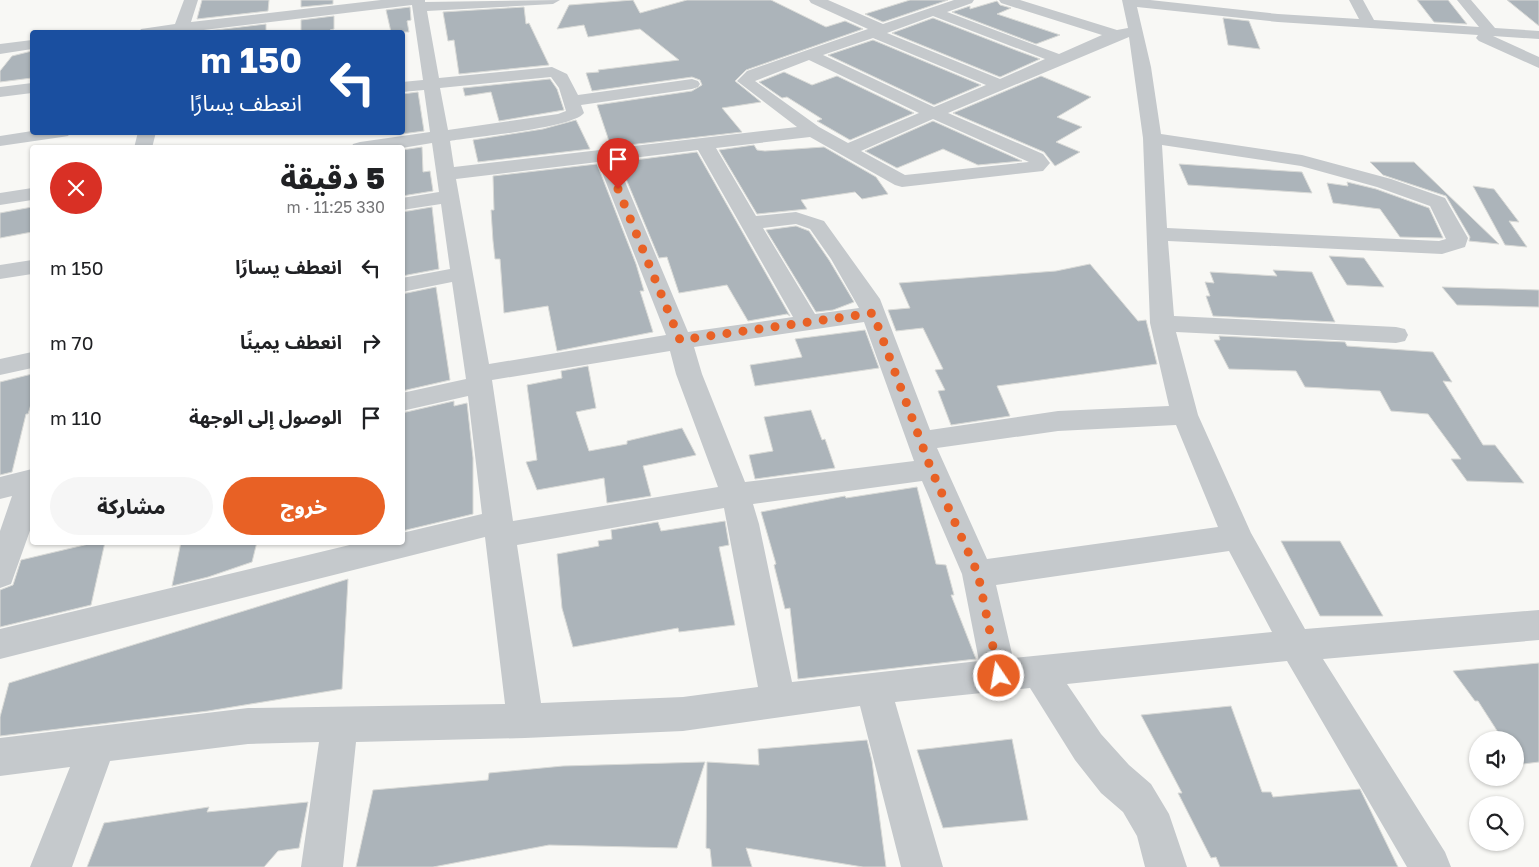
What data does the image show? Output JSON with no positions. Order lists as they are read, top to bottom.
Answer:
{
  "page": {
    "turn": ["150 m", "انعطف يسارًا"],
    "heading": ["5 دقيقة", "330 m · 11:25"],
    "list": [
      {
        "name": "انعطف يسارًا",
        "value": "150 m"
      },
      {
        "name": "انعطف يمينًا",
        "value": "70 m"
      },
      {
        "name": "الوصول إلى الوجهة",
        "value": "110 m"
      }
    ],
    "buttons": ["خروج", "مشاركة"]
  }
}
